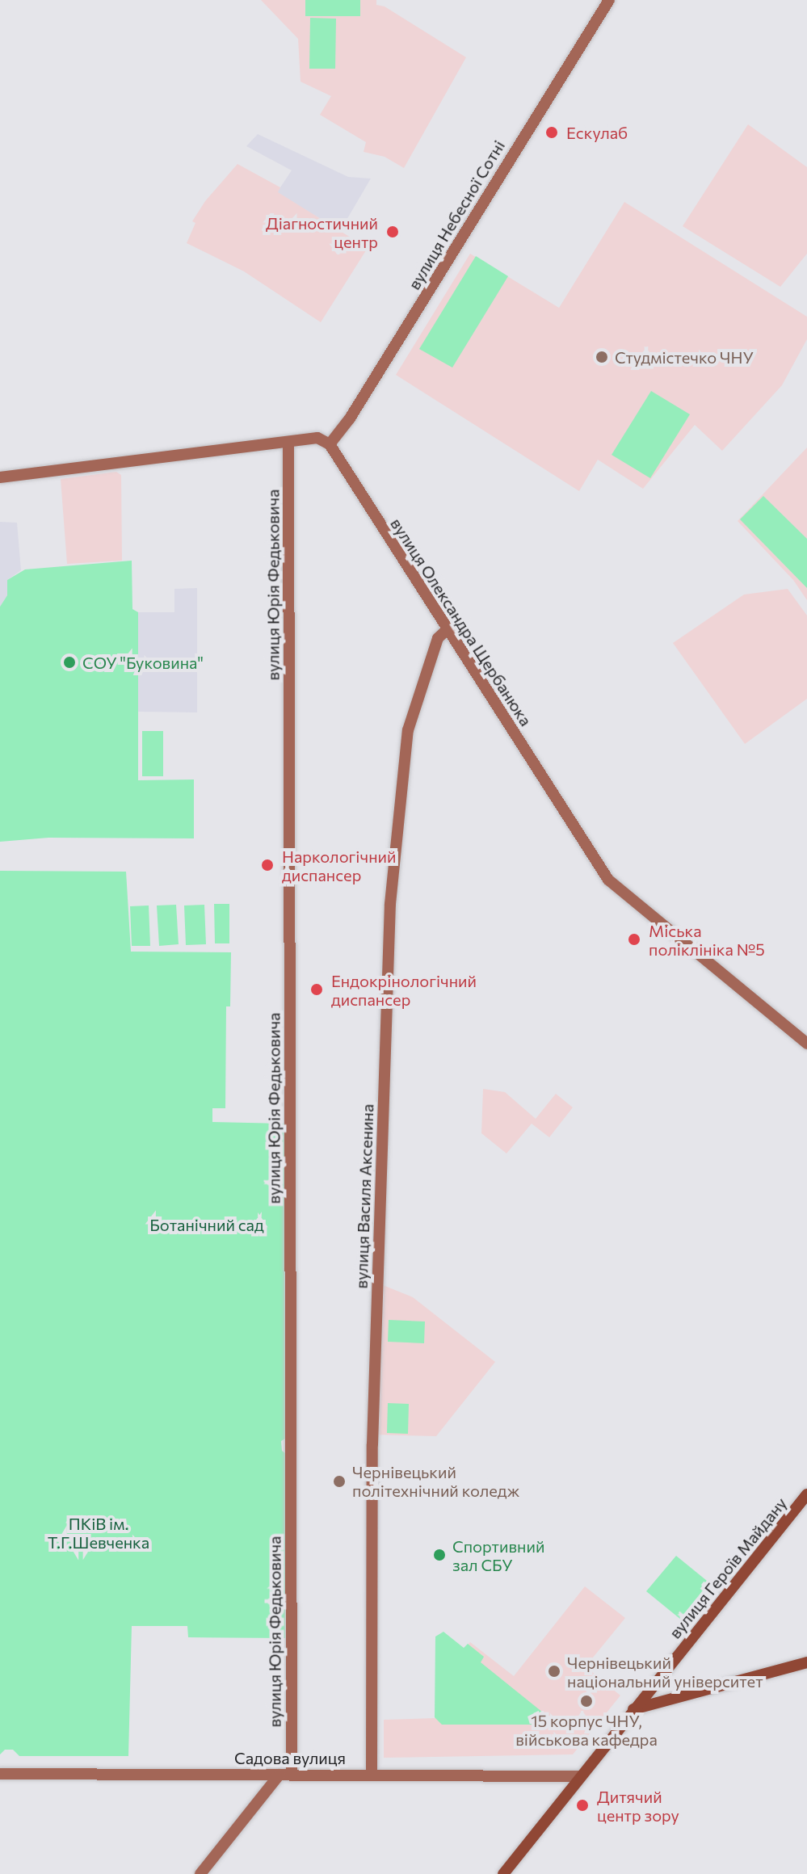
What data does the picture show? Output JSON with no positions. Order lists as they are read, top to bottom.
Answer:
{
  "streets": {
    "main road": ["вулиця Героїв Майдану"],
    "street": [
      "вулиця Небесної Сотні",
      "вулиця Юрія Федьковича",
      "вулиця Олександра Щербанюка",
      "вулиця Василя Аксенина",
      "Садова вулиця"
    ]
  },
  "crossings": [
    ["вулиця Небесної Сотні", "вулиця Олександра Щербанюка"],
    ["вулиця Юрія Федьковича", "Садова вулиця"],
    ["вулиця Олександра Щербанюка", "вулиця Василя Аксенина"],
    ["вулиця Василя Аксенина", "Садова вулиця"],
    ["вулиця Героїв Майдану", "Садова вулиця"]
  ],
  "parks": ["Ботанічний сад", "ПКіВ ім. Т.Г.Шевченка"],
  "places": [
    "Ескулаб",
    "Діагностичний центр",
    "Студмістечко ЧНУ",
    "СОУ \"Буковина\"",
    "Наркологічний диспансер",
    "Міська поліклініка №5",
    "Ендокрінологічний диспансер",
    "Чернівецький політехнічний коледж",
    "Спортивний зал СБУ",
    "Чернівецький національний університет",
    "15 корпус ЧНУ, військова кафедра",
    "Дитячий центр зору"
  ]
}
